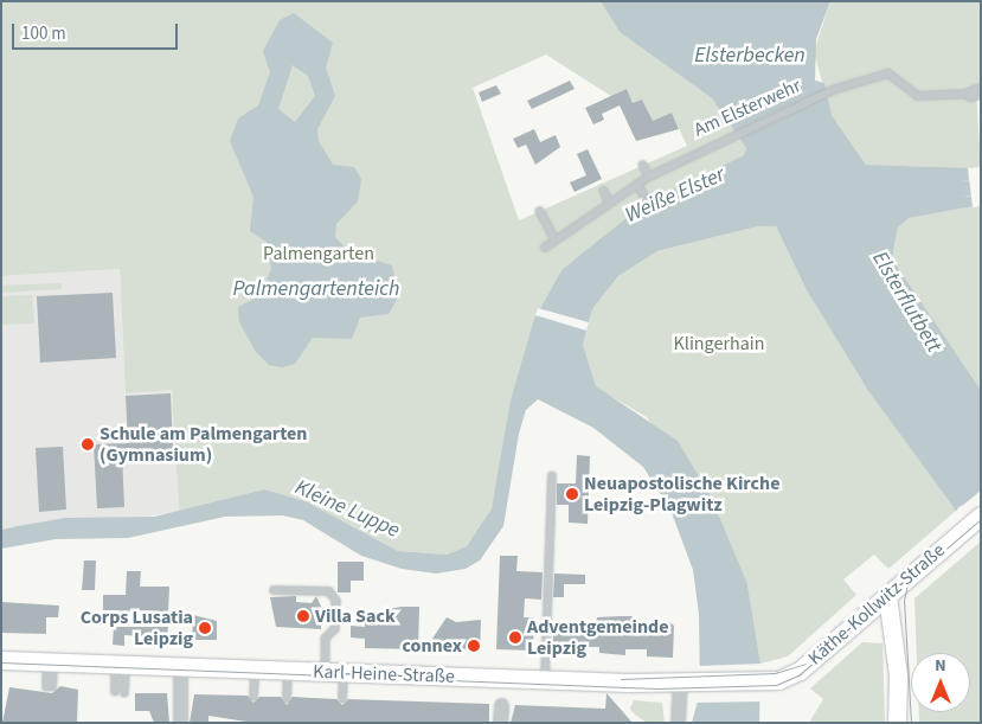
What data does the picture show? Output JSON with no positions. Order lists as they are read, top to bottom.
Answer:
{
  "streets": {
    "main road": ["Käthe-Kollwitz-Straße", "Karl-Heine-Straße"],
    "lane": ["Am Elsterwehr"]
  },
  "crossings": [
    ["Käthe-Kollwitz-Straße", "Karl-Heine-Straße"]
  ],
  "water": [
    "Elsterbecken",
    "Weiße Elster",
    "Palmengartenteich",
    "Elsterflutbett",
    "Kleine Luppe"
  ],
  "parks": ["Palmengarten", "Klingerhain"],
  "places": [
    "Schule am Palmengarten (Gymnasium)",
    "Neuapostolische Kirche Leipzig-Plagwitz",
    "Villa Sack",
    "Corps Lusatia Leipzig",
    "Adventgemeinde Leipzig",
    "connex"
  ],
  "scale_bar": "100 m",
  "north": "top"
}
